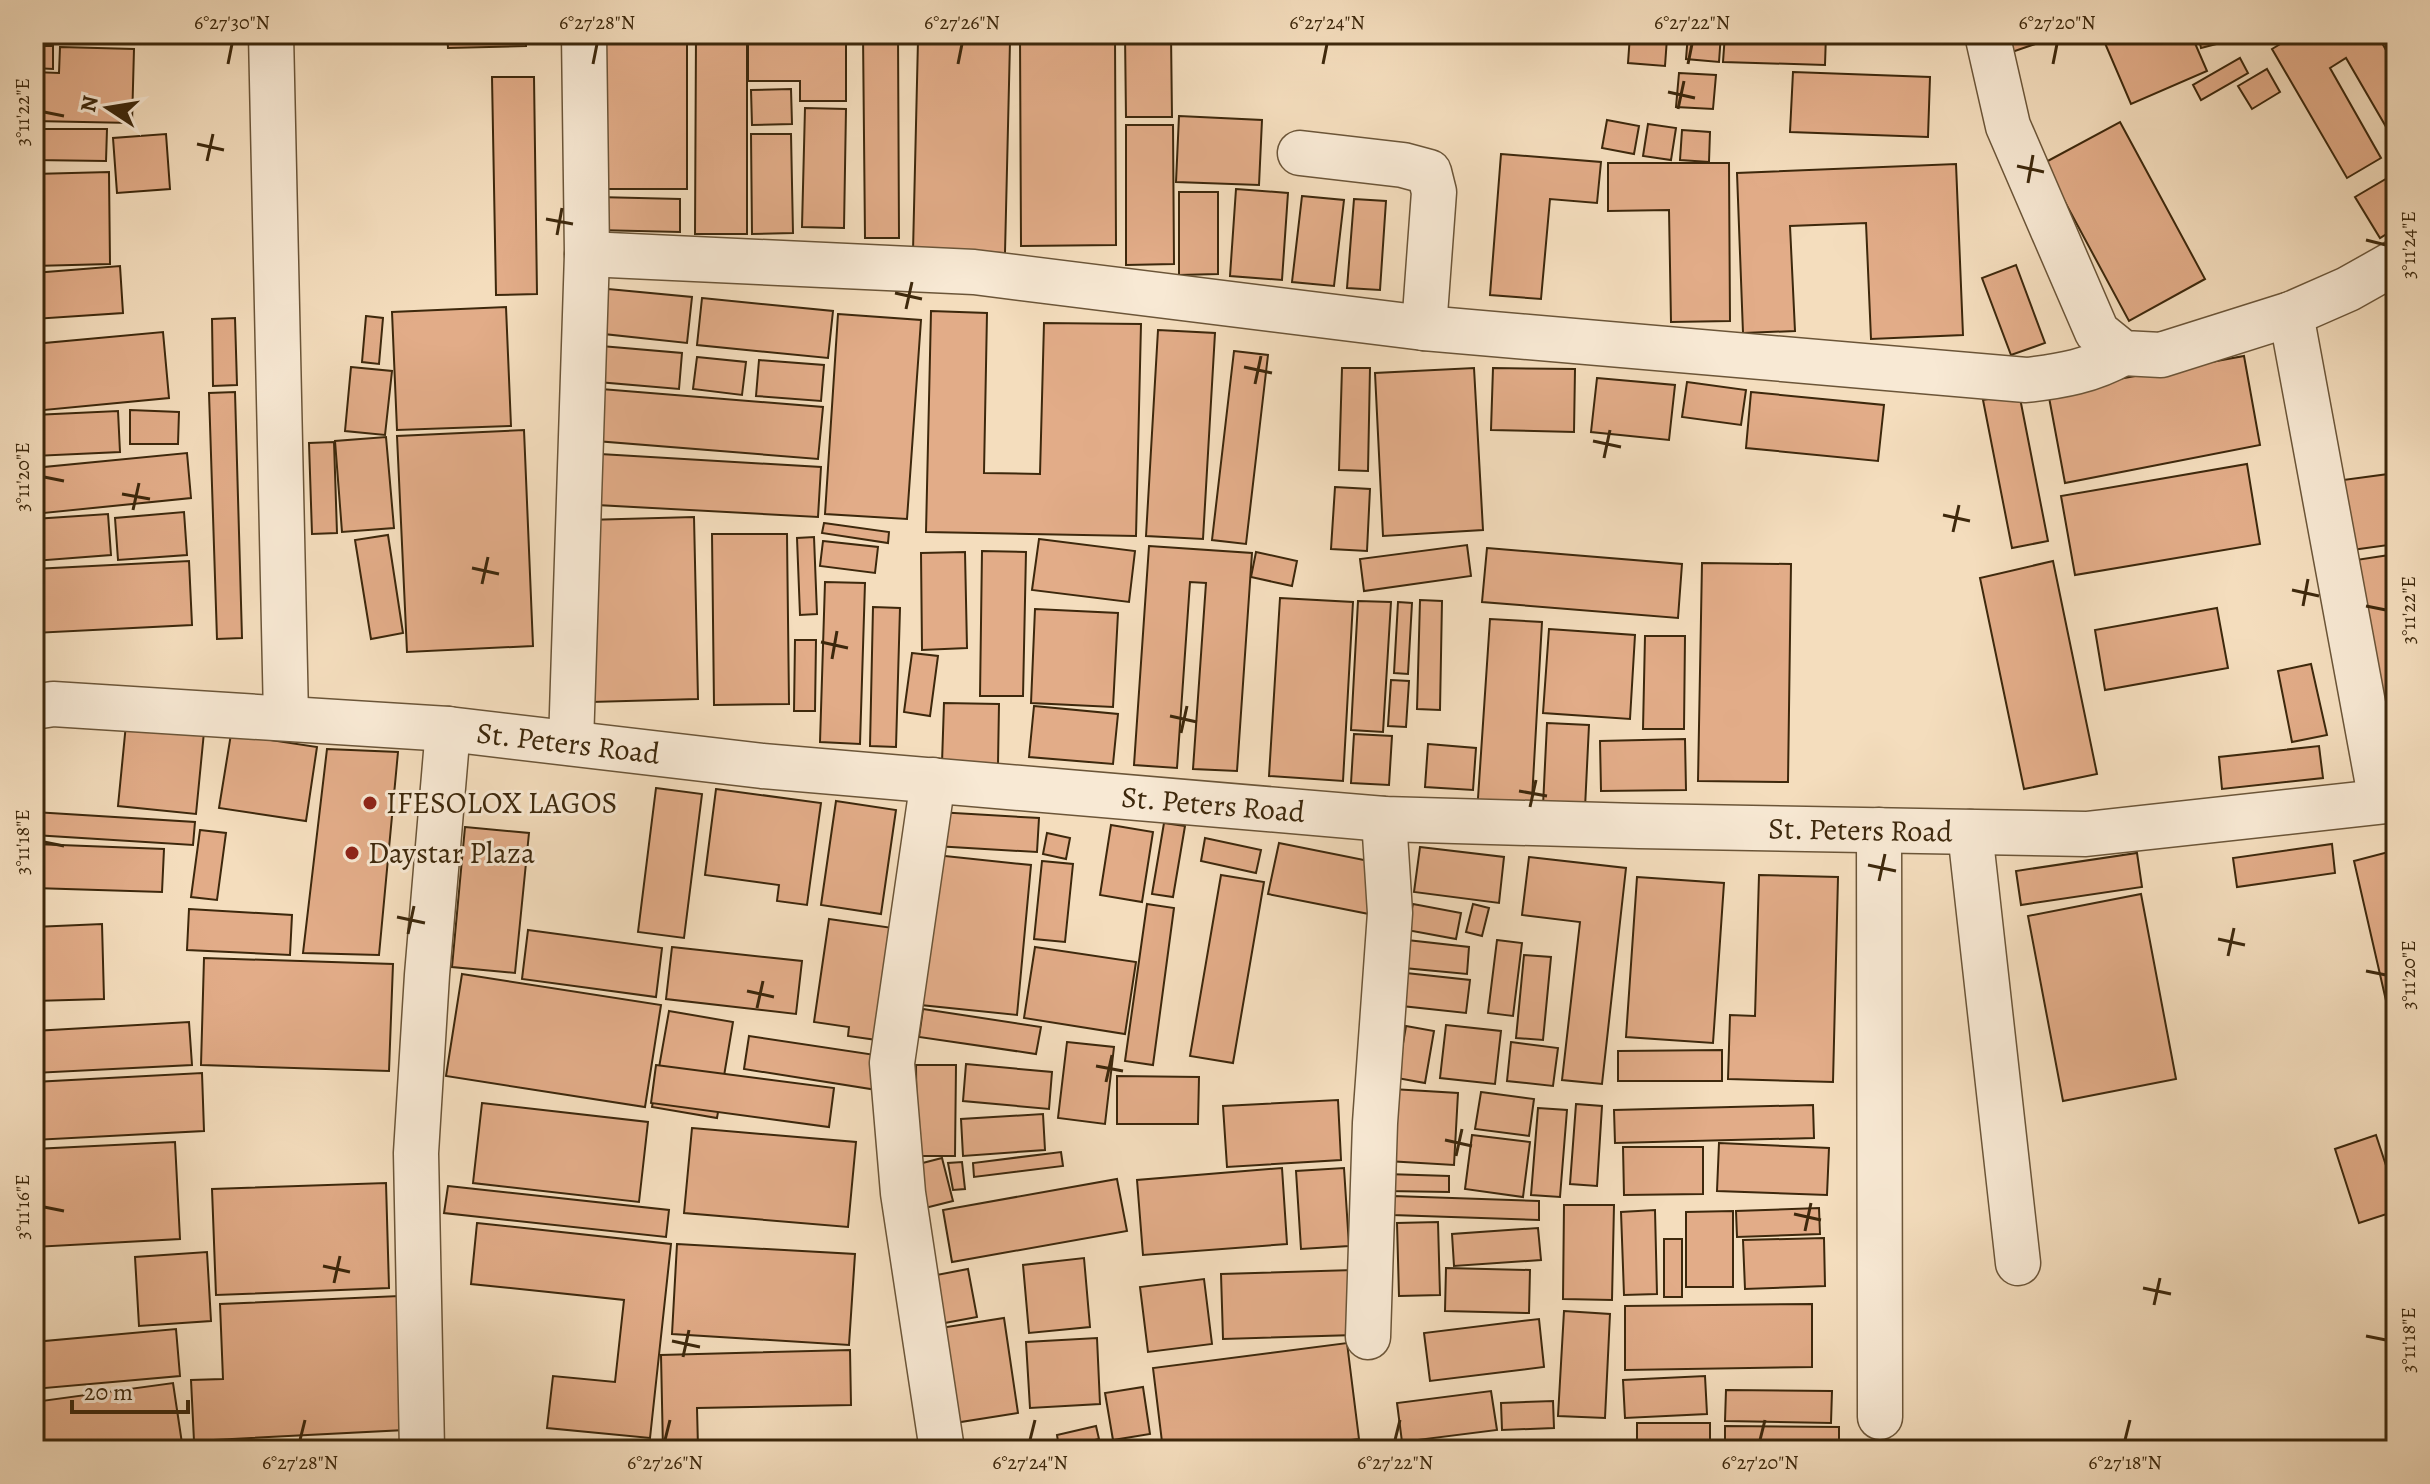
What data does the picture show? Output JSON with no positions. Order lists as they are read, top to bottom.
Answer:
{
  "streets": {
    "street": ["St. Peters Road"]
  },
  "places": ["IFESOLOX LAGOS", "Daystar Plaza"],
  "scale_bar": "20 m",
  "north": "left",
  "coordinates": [
    "6°27'30\"N",
    "6°27'28\"N",
    "6°27'26\"N",
    "6°27'24\"N",
    "6°27'22\"N",
    "6°27'20\"N",
    "3°11'22\"E",
    "3°11'24\"E",
    "3°11'20\"E",
    "3°11'18\"E",
    "3°11'16\"E",
    "6°27'18\"N"
  ]
}
